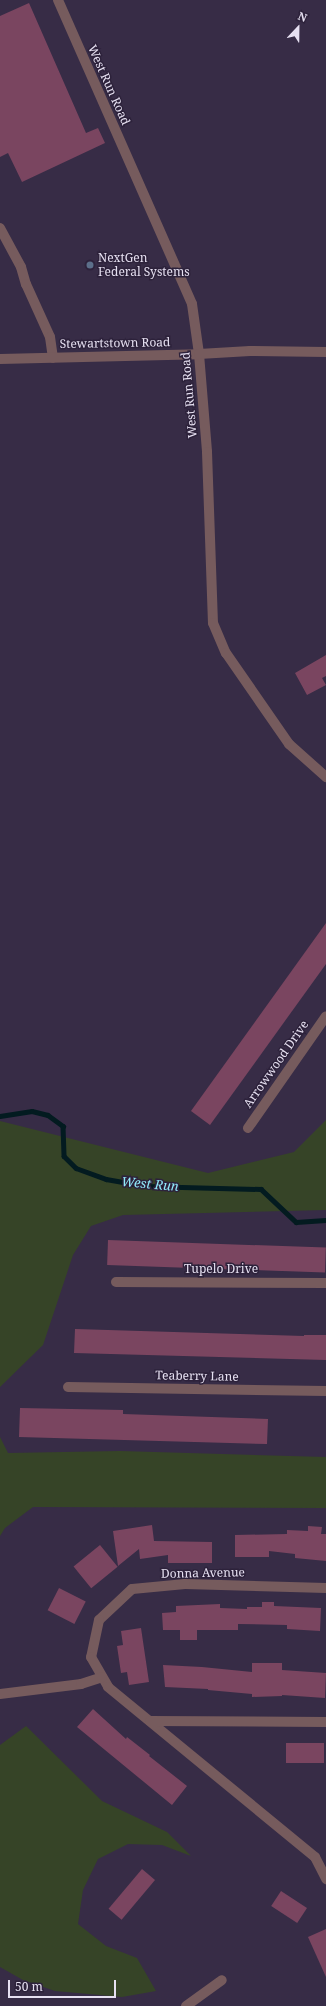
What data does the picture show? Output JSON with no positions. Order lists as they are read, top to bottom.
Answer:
{
  "streets": {
    "street": [
      "West Run Road",
      "Stewartstown Road",
      "Arrowwood Drive",
      "Tupelo Drive",
      "Teaberry Lane",
      "Donna Avenue"
    ]
  },
  "crossings": [
    ["West Run Road", "Stewartstown Road"]
  ],
  "water": ["West Run"],
  "places": ["NextGen Federal Systems"],
  "scale_bar": "50 m",
  "north": "top"
}
